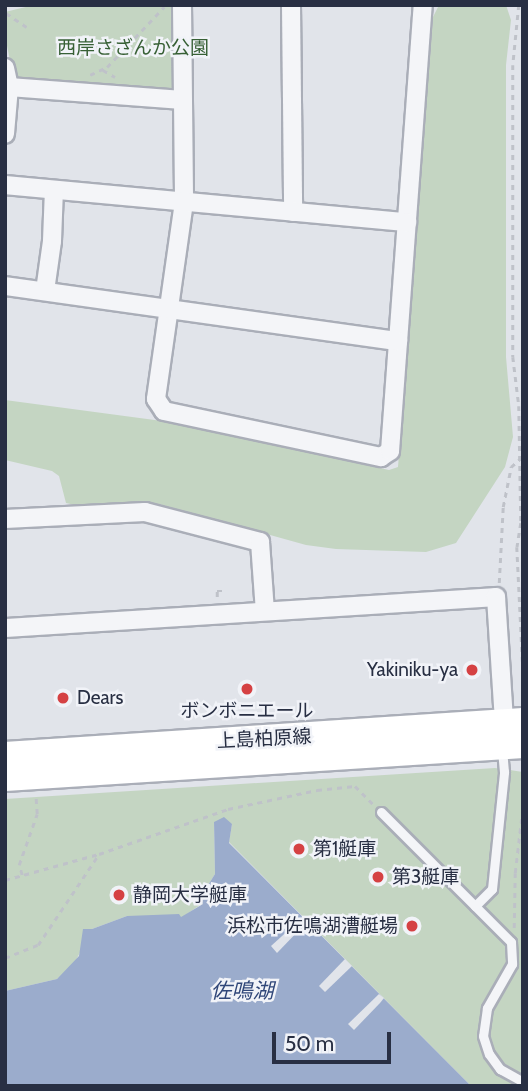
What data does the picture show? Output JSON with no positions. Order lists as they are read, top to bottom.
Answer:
{
  "streets": {
    "street": ["上島柏原線"]
  },
  "water": ["佐鳴湖"],
  "parks": ["西岸さざんか公園"],
  "places": [
    "Yakiniku-ya",
    "ボンボニエール",
    "Dears",
    "第1艇庫",
    "第3艇庫",
    "静岡大学艇庫",
    "浜松市佐鳴湖漕艇場"
  ],
  "scale_bar": "50 m"
}
